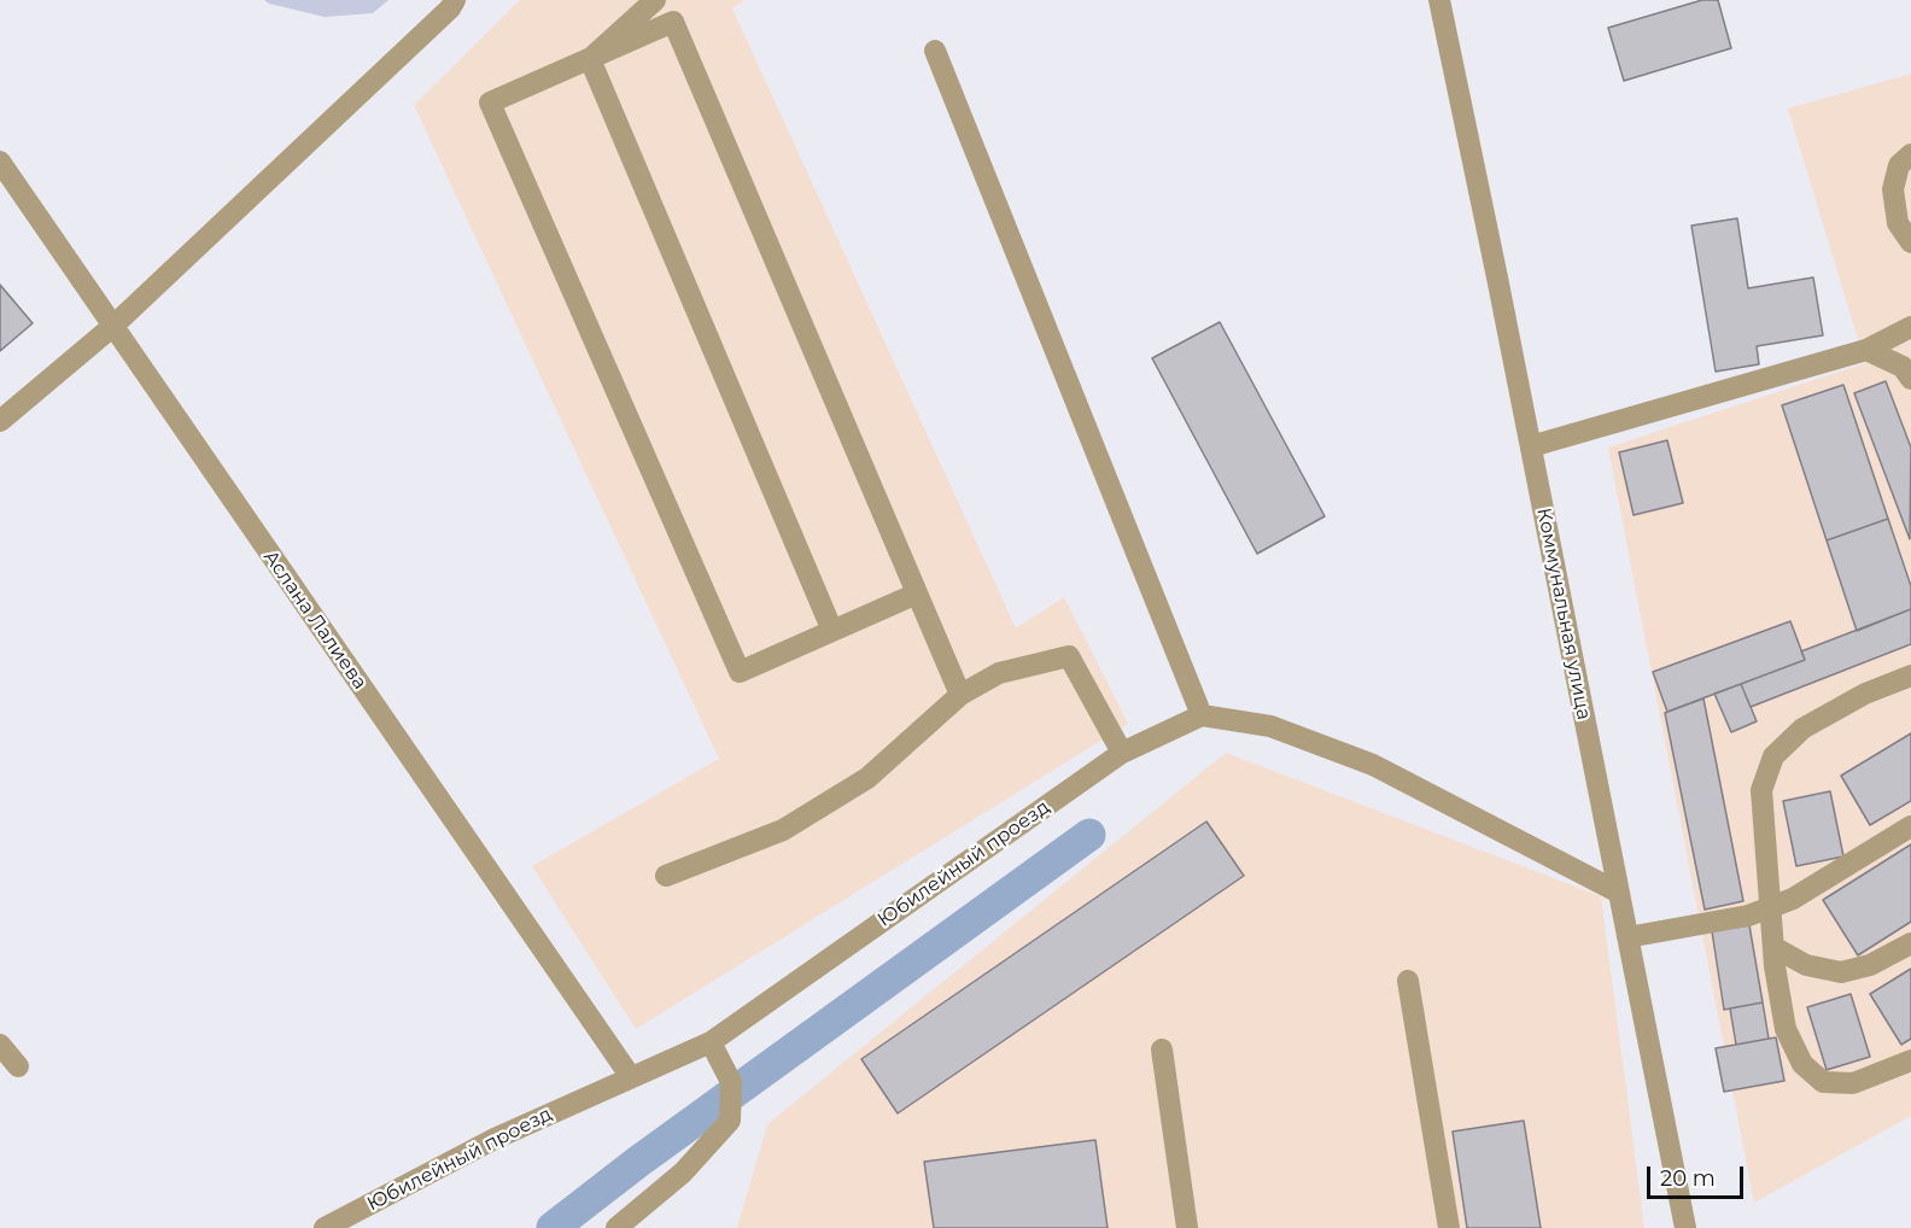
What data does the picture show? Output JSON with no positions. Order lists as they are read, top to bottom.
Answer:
{
  "streets": {
    "street": ["Коммунальная улица", "Аслана Лалиева", "Юбилейный проезд"]
  },
  "crossings": [
    ["Аслана Лалиева", "Юбилейный проезд"]
  ],
  "scale_bar": "20 m"
}
